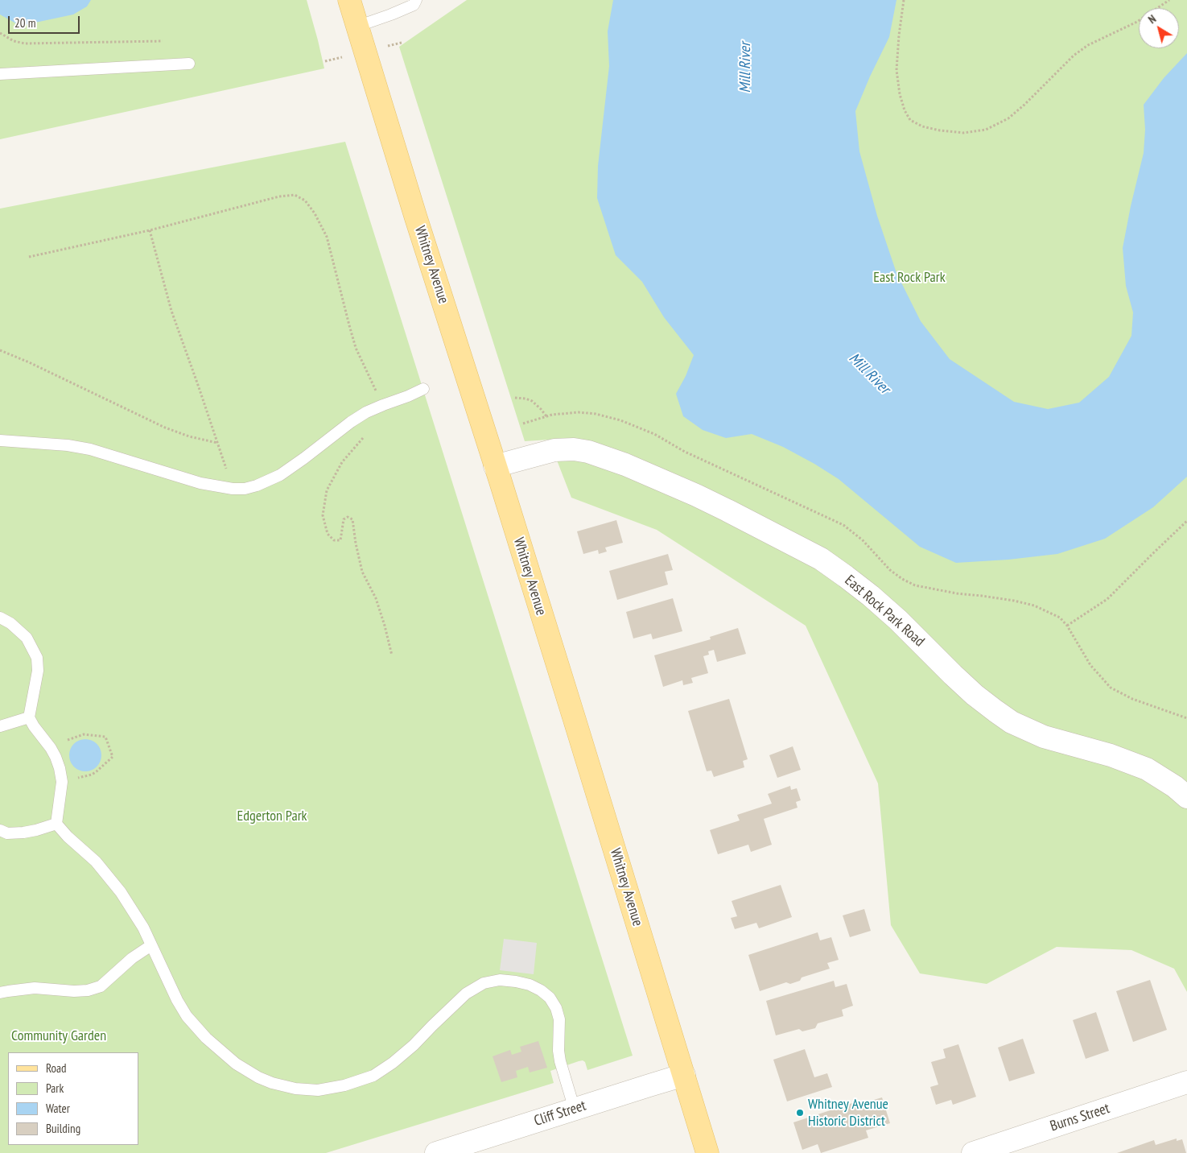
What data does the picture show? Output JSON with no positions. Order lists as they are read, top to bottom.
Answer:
{
  "streets": {
    "main road": ["Whitney Avenue"],
    "street": ["East Rock Park Road", "Cliff Street", "Burns Street"]
  },
  "crossings": [
    ["Whitney Avenue", "East Rock Park Road"],
    ["Whitney Avenue", "Cliff Street"]
  ],
  "water": ["Mill River"],
  "parks": ["East Rock Park", "Edgerton Park", "Community Garden"],
  "places": ["Whitney Avenue Historic District"],
  "legend": [
    "Road",
    "Park",
    "Water",
    "Building"
  ],
  "scale_bar": "20 m",
  "north": "top left"
}
